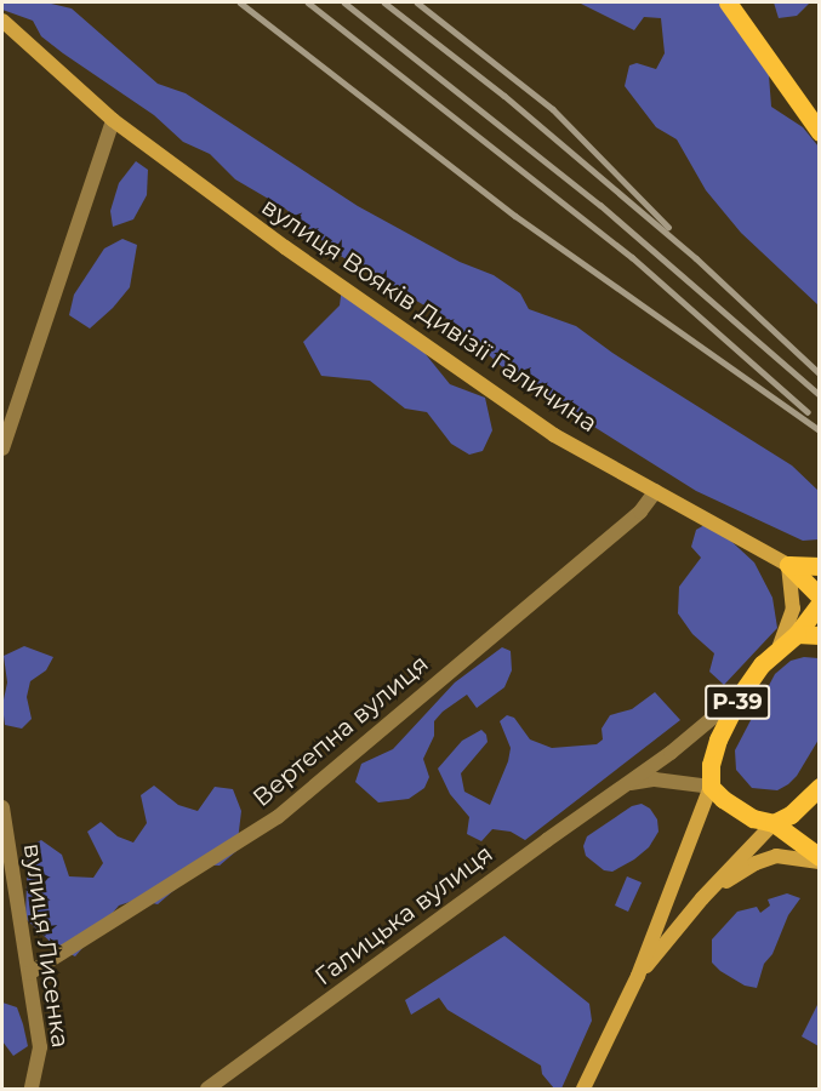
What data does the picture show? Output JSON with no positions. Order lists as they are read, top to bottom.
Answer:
{
  "streets": {
    "main road": ["вулиця Вояків Дивізії Галичина", "Р-39"],
    "street": ["Вертепна вулиця", "Галицька вулиця", "вулиця Лисенка"]
  },
  "crossings": [
    ["вулиця Вояків Дивізії Галичина", "Р-39"],
    ["вулиця Вояків Дивізії Галичина", "Вертепна вулиця"],
    ["Р-39", "Галицька вулиця"],
    ["Вертепна вулиця", "вулиця Лисенка"]
  ]
}
